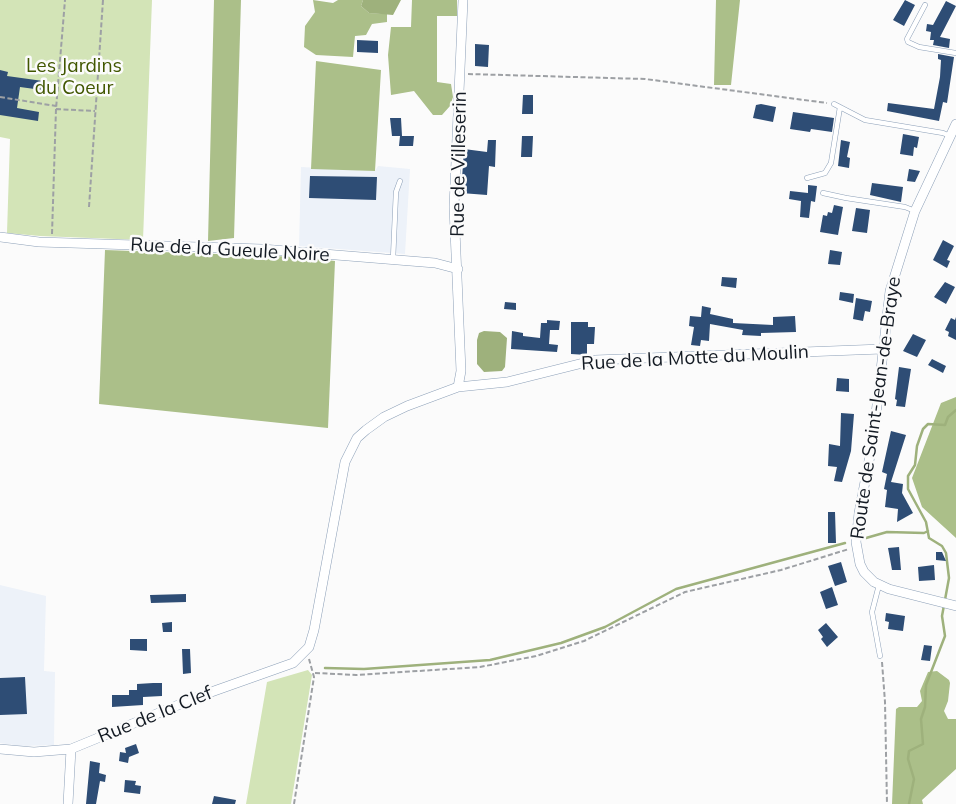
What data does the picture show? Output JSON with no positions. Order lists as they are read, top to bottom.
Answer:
{
  "streets": {
    "street": [
      "Rue de Villeserin",
      "Rue de la Gueule Noire",
      "Rue de la Motte du Moulin",
      "Route de Saint-Jean-de-Braye",
      "Rue de la Clef"
    ]
  },
  "crossings": [
    ["Rue de Villeserin", "Rue de la Gueule Noire"],
    ["Rue de Villeserin", "Rue de la Motte du Moulin"],
    ["Rue de la Motte du Moulin", "Route de Saint-Jean-de-Braye"],
    ["Rue de la Motte du Moulin", "Rue de la Clef"]
  ],
  "parks": ["Les Jardins du Coeur"]
}
